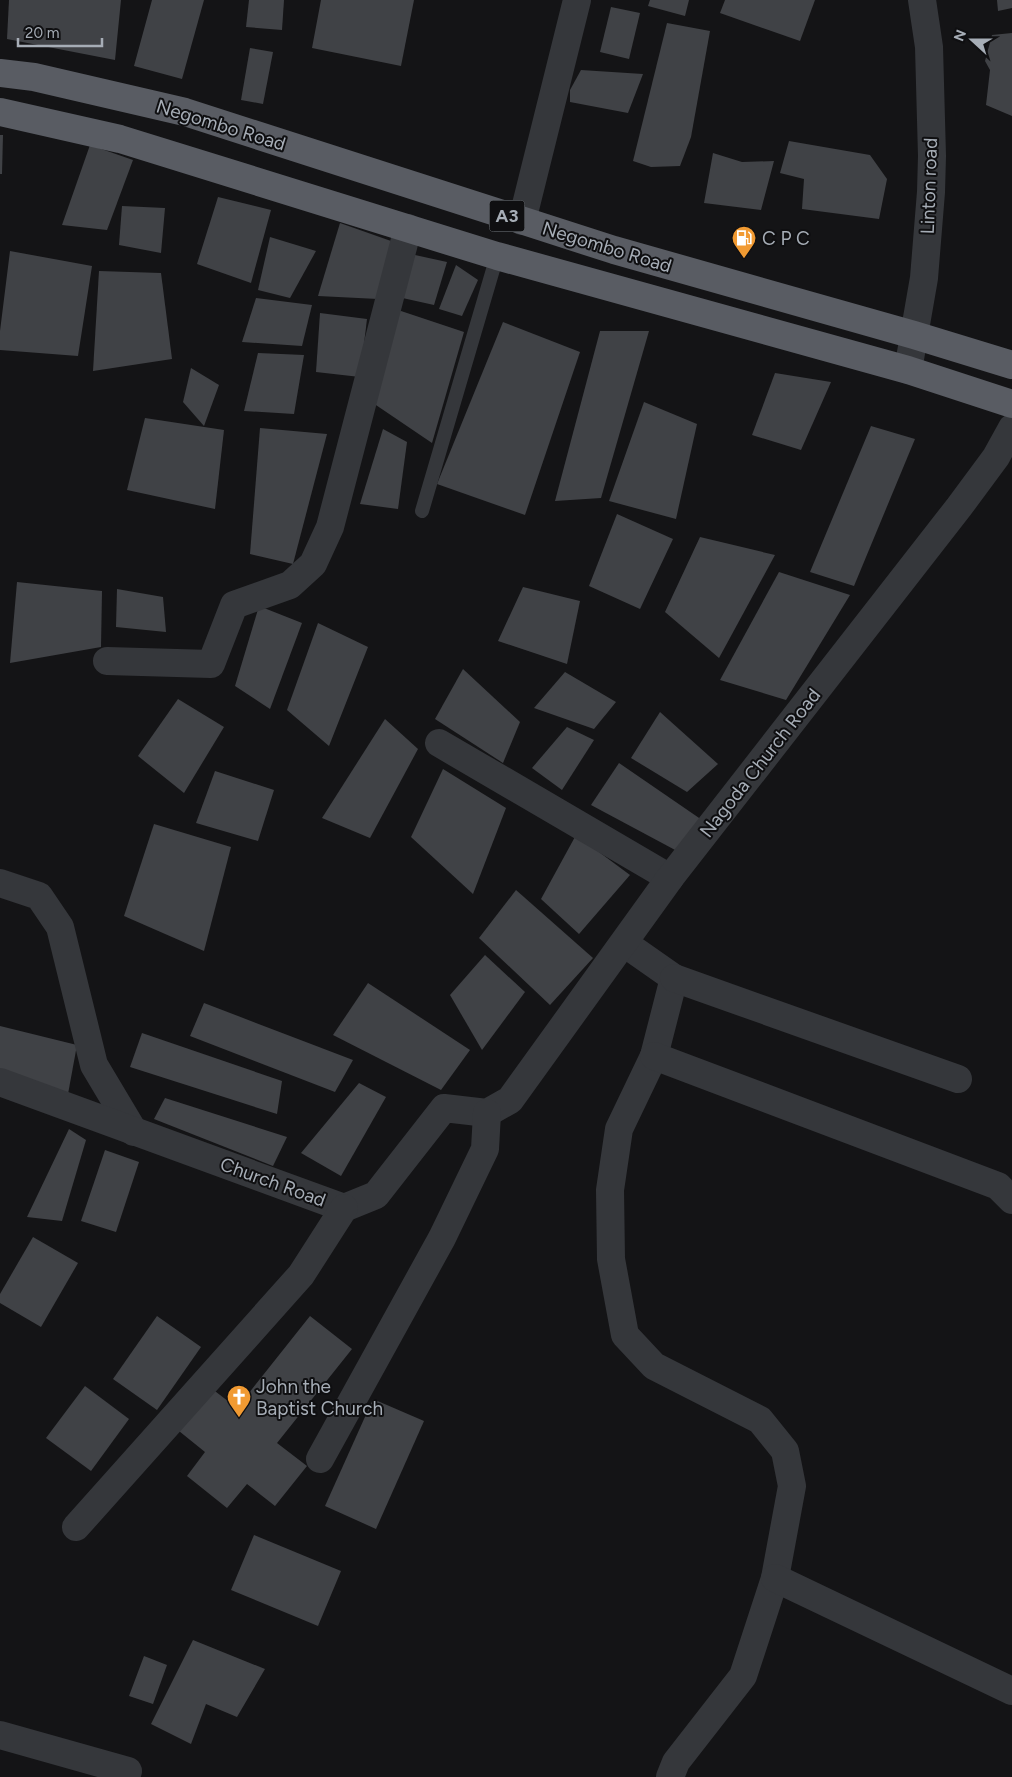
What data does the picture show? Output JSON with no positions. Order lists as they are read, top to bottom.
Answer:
{
  "streets": {
    "highway": ["Negombo Road", "A3"],
    "street": ["Linton road", "Nagoda Church Road", "Church Road"]
  },
  "crossings": [
    ["Negombo Road", "Linton road"],
    ["Nagoda Church Road", "Church Road"]
  ],
  "places": {
    "fuel station": ["C P C"],
    "church": ["John the Baptist Church"]
  },
  "scale_bar": "20 m",
  "north": "left"
}
